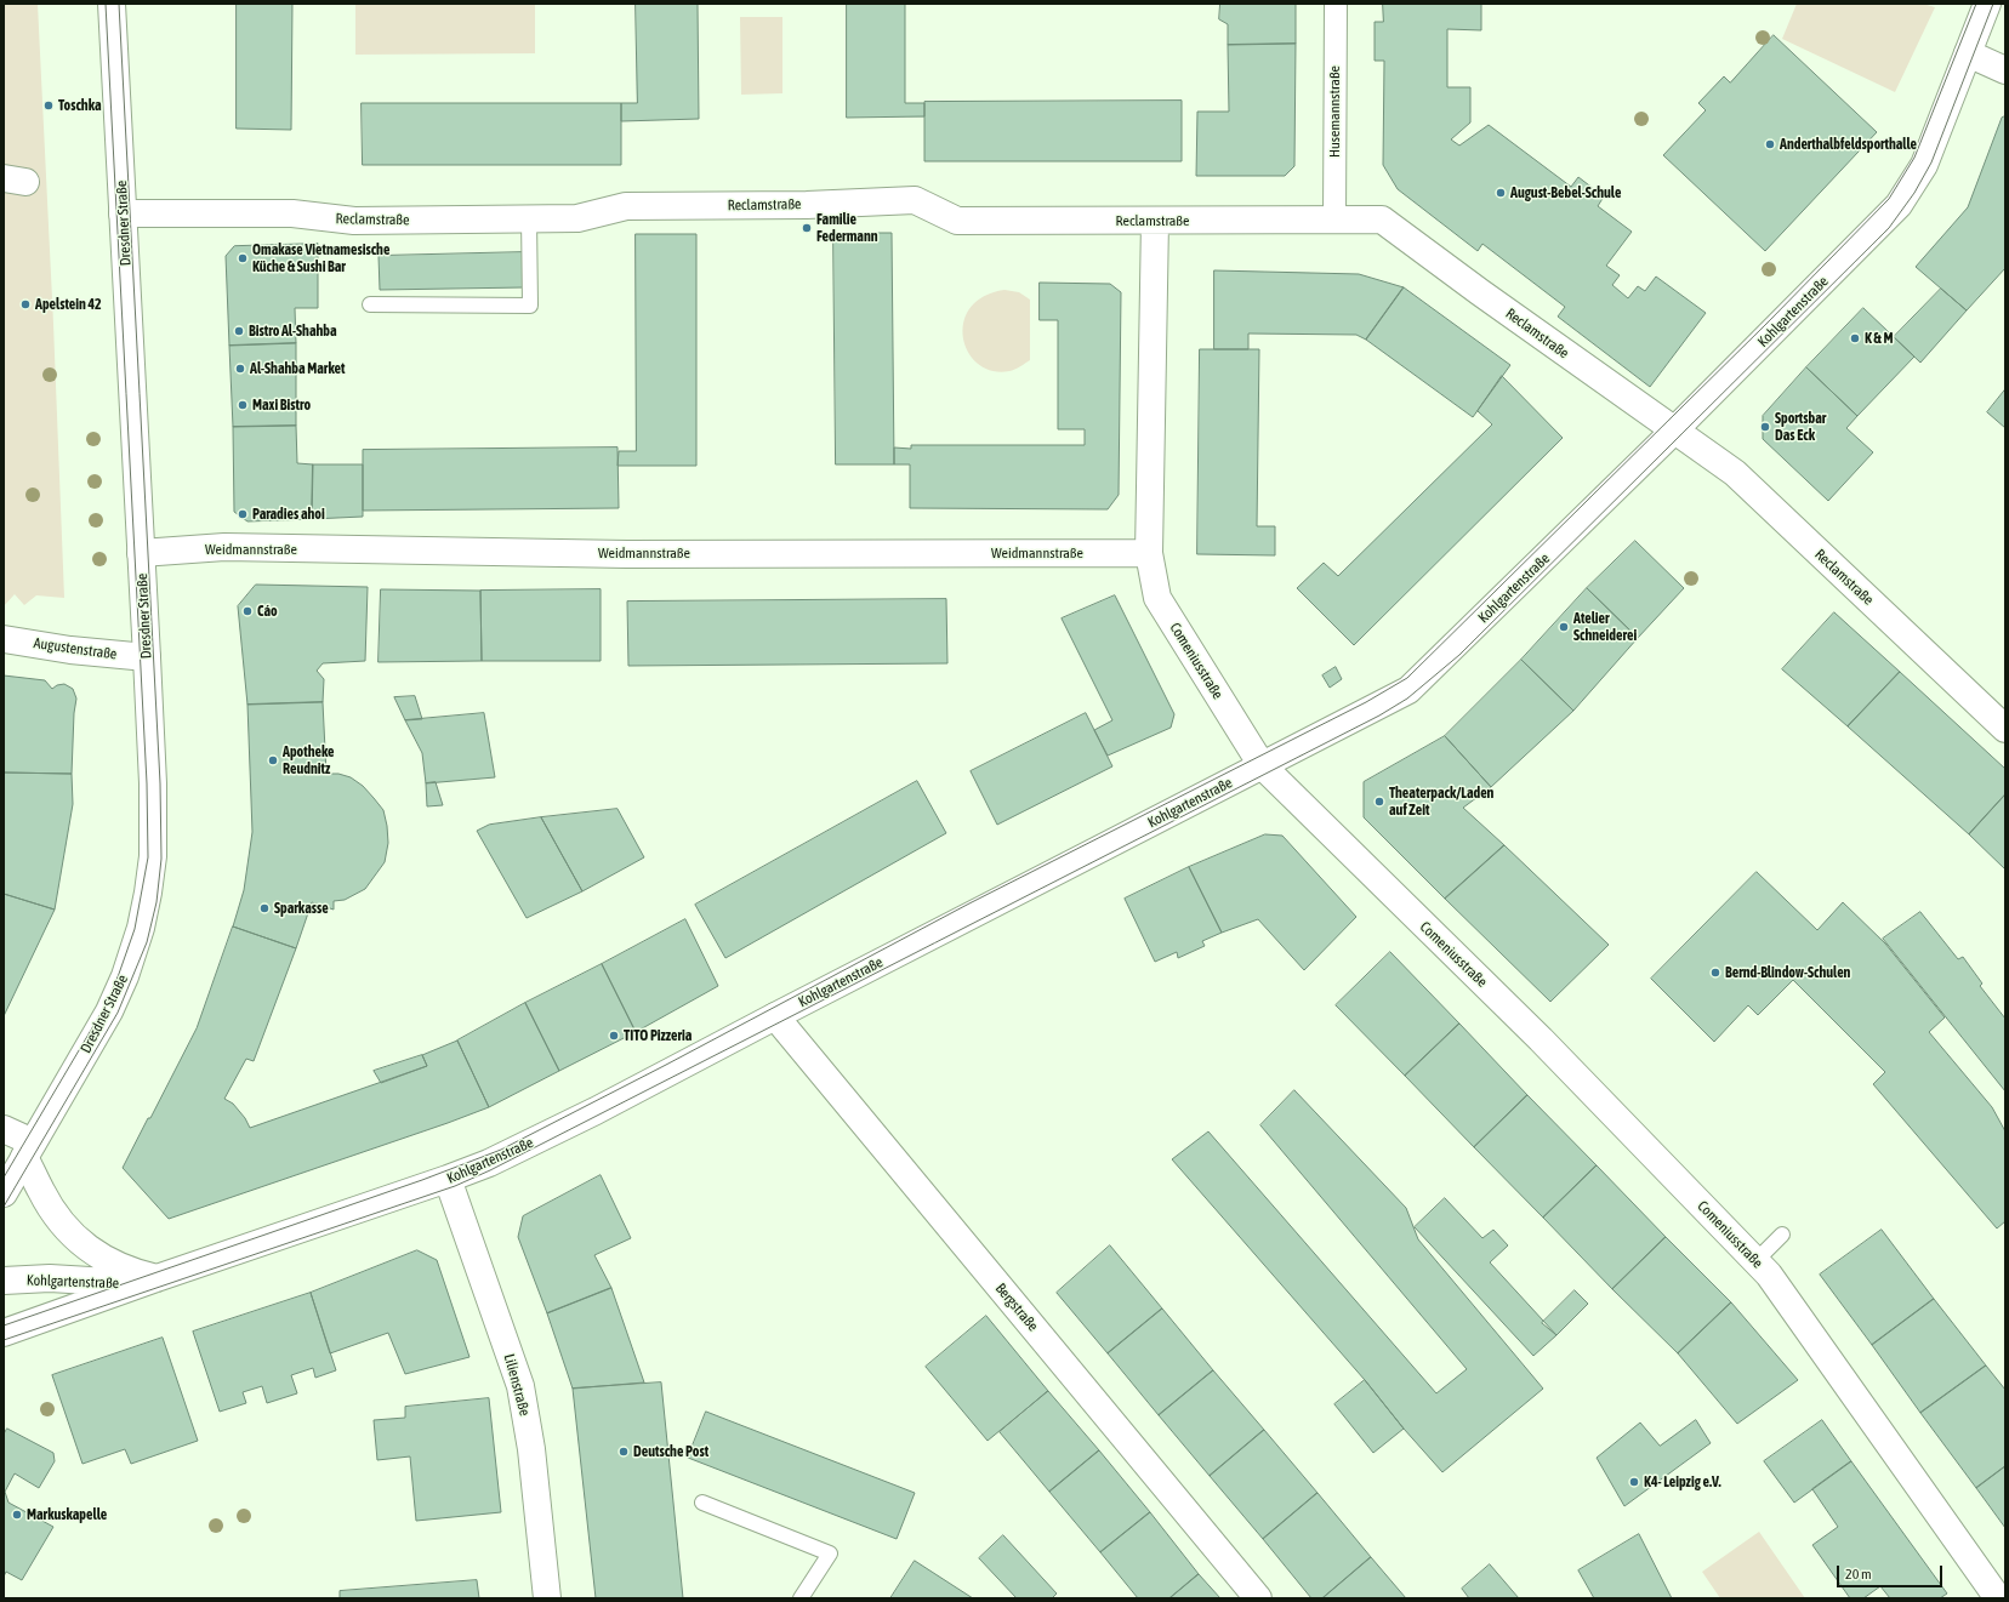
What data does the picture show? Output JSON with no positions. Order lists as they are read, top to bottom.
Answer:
{
  "streets": {
    "street": [
      "Husemannstraße",
      "Reclamstraße",
      "Dresdner Straße",
      "Kohlgartenstraße",
      "Weidmannstraße",
      "Augustenstraße",
      "Comeniusstraße",
      "Bergstraße",
      "Lilienstraße"
    ]
  },
  "crossings": [
    ["Husemannstraße", "Reclamstraße"],
    ["Reclamstraße", "Dresdner Straße"],
    ["Reclamstraße", "Kohlgartenstraße"],
    ["Reclamstraße", "Comeniusstraße"],
    ["Dresdner Straße", "Weidmannstraße"],
    ["Dresdner Straße", "Augustenstraße"],
    ["Kohlgartenstraße", "Comeniusstraße"],
    ["Kohlgartenstraße", "Bergstraße"],
    ["Kohlgartenstraße", "Lilienstraße"],
    ["Weidmannstraße", "Comeniusstraße"]
  ],
  "places": [
    "Toschka",
    "Anderthalbfeldsporthalle",
    "August-Bebel-Schule",
    "Familie Federmann",
    "Omakase Vietnamesische Küche & Sushi Bar",
    "Apelstein 42",
    "Bistro Al-Shahba",
    "K & M",
    "Al-Shahba Market",
    "Maxi Bistro",
    "Sportsbar Das Eck",
    "Paradies ahoi",
    "Cáo",
    "Atelier Schneiderei",
    "Apotheke Reudnitz",
    "Theaterpack/Laden auf Zeit",
    "Sparkasse",
    "Bernd-Blindow-Schulen",
    "TITO Pizzeria",
    "Deutsche Post",
    "K4- Leipzig e.V.",
    "Markuskapelle"
  ],
  "scale_bar": "20 m"
}
